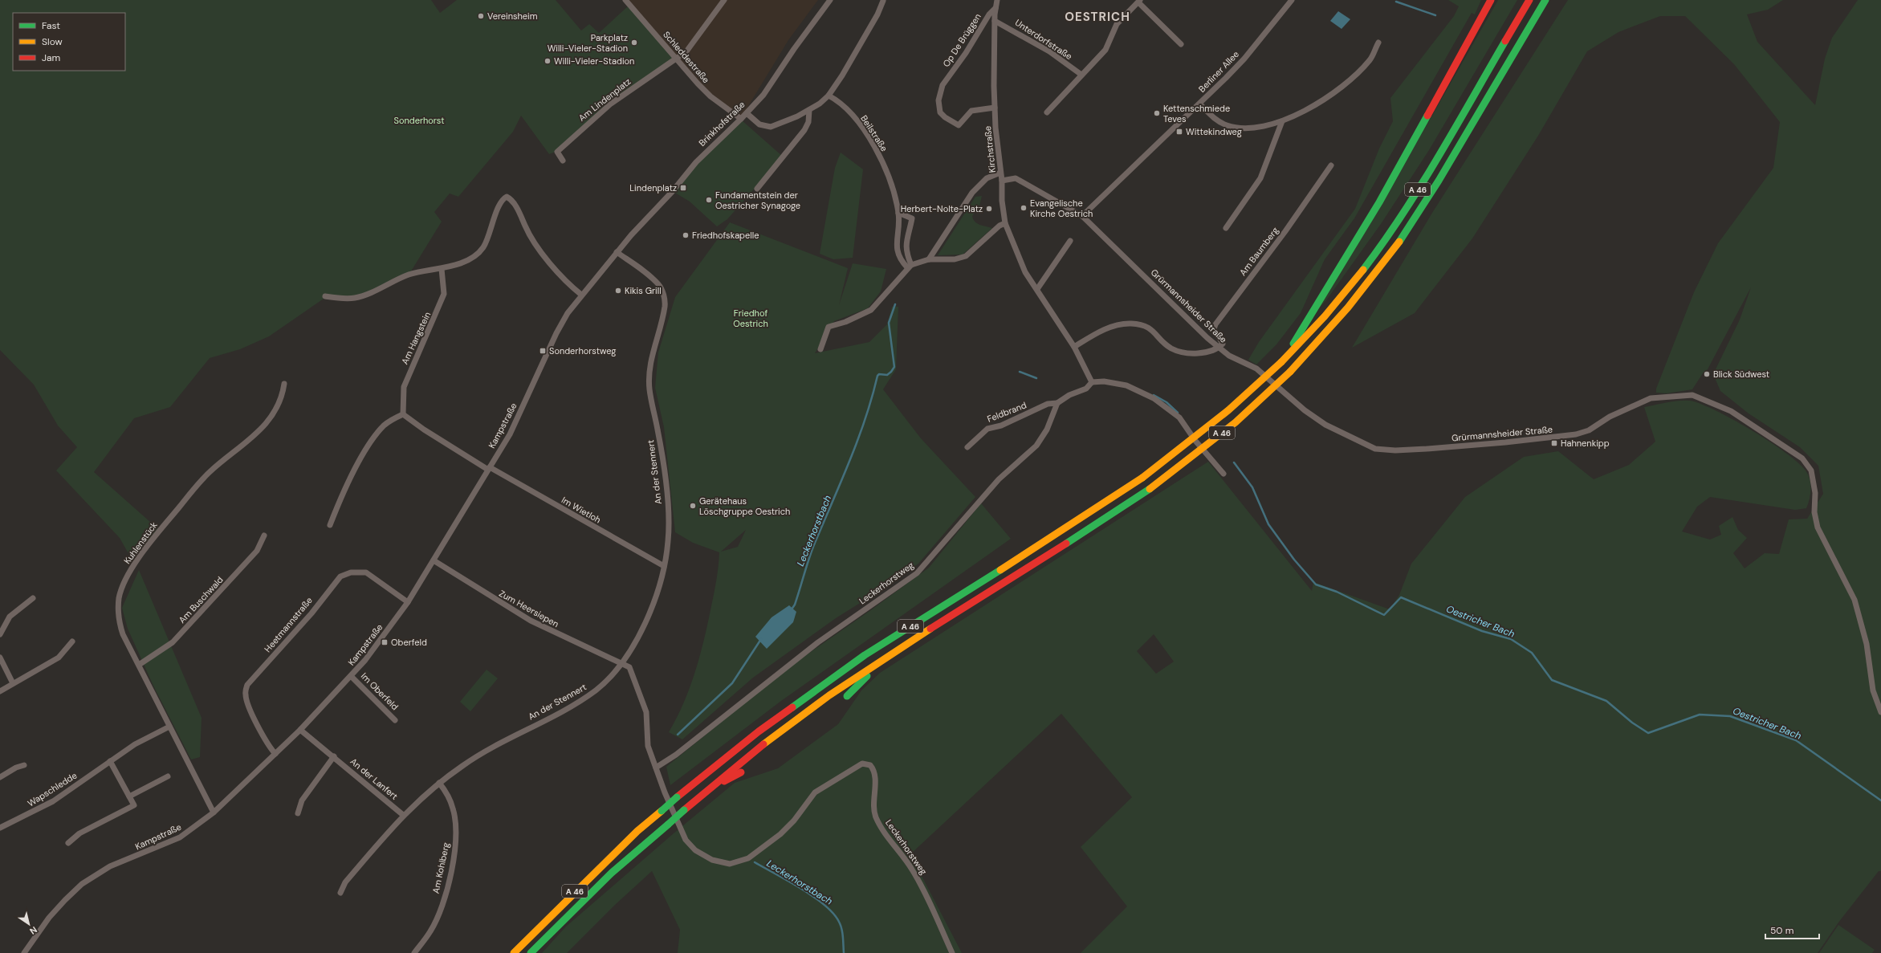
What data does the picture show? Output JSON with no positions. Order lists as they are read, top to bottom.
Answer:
{
  "streets": {
    "highway": ["A 46"],
    "street": [
      "Unterdorfstraße",
      "Op De Brüggen",
      "Schleddestraße",
      "Berliner Allee",
      "Am Lindenplatz",
      "Brinkhofstraße",
      "Beilstraße",
      "Kirchstraße",
      "Am Baumberg",
      "Grürmannsheider Straße",
      "Am Hangstein",
      "Feldbrand",
      "Kampstraße",
      "An der Stennert",
      "Im Wietloh",
      "Kuhlenstück",
      "Leckerhorstweg",
      "Am Buschwald",
      "Zum Heersiepen",
      "Heetmannstraße",
      "Im Oberfeld",
      "An der Lanfert",
      "Wapschledde",
      "Am Kohlberg"
    ]
  },
  "crossings": [
    ["Unterdorfstraße", "Kirchstraße"],
    ["Op De Brüggen", "Kirchstraße"],
    ["Schleddestraße", "Am Lindenplatz"],
    ["Schleddestraße", "Brinkhofstraße"],
    ["Berliner Allee", "Grürmannsheider Straße"],
    ["Brinkhofstraße", "Kampstraße"],
    ["Brinkhofstraße", "An der Stennert"],
    ["Kirchstraße", "Grürmannsheider Straße"],
    ["Am Baumberg", "Grürmannsheider Straße"],
    ["Feldbrand", "Leckerhorstweg"],
    ["Kampstraße", "An der Stennert"],
    ["Kampstraße", "Im Wietloh"],
    ["Kampstraße", "Kuhlenstück"],
    ["Kampstraße", "Zum Heersiepen"],
    ["Kampstraße", "Heetmannstraße"],
    ["Kampstraße", "Im Oberfeld"],
    ["Kampstraße", "An der Lanfert"],
    ["An der Stennert", "Im Wietloh"],
    ["An der Stennert", "Leckerhorstweg"],
    ["An der Stennert", "Zum Heersiepen"],
    ["An der Stennert", "An der Lanfert"],
    ["An der Stennert", "Am Kohlberg"],
    ["Kuhlenstück", "Am Buschwald"],
    ["Kuhlenstück", "Wapschledde"],
    ["Leckerhorstweg", "Zum Heersiepen"]
  ],
  "districts": ["OESTRICH"],
  "water": ["Leckerhorstbach", "Oestricher Bach"],
  "parks": ["Sonderhorst", "Friedhof Oestrich"],
  "places": {
    "other": [
      "Vereinsheim",
      "Parkplatz Willi-Vieler-Stadion",
      "Willi-Vieler-Stadion",
      "Kettenschmiede Teves",
      "Fundamentstein der Oestricher Synagoge",
      "Evangelische Kirche Oestrich",
      "Herbert-Nolte-Platz",
      "Friedhofskapelle",
      "Kikis Grill",
      "Blick Südwest",
      "Gerätehaus Löschgruppe Oestrich"
    ],
    "transit": [
      "Wittekindweg",
      "Lindenplatz",
      "Sonderhorstweg",
      "Hahnenkipp",
      "Oberfeld"
    ]
  },
  "legend": ["Fast", "Slow", "Jam"],
  "scale_bar": "50 m",
  "north": "bottom right"
}
